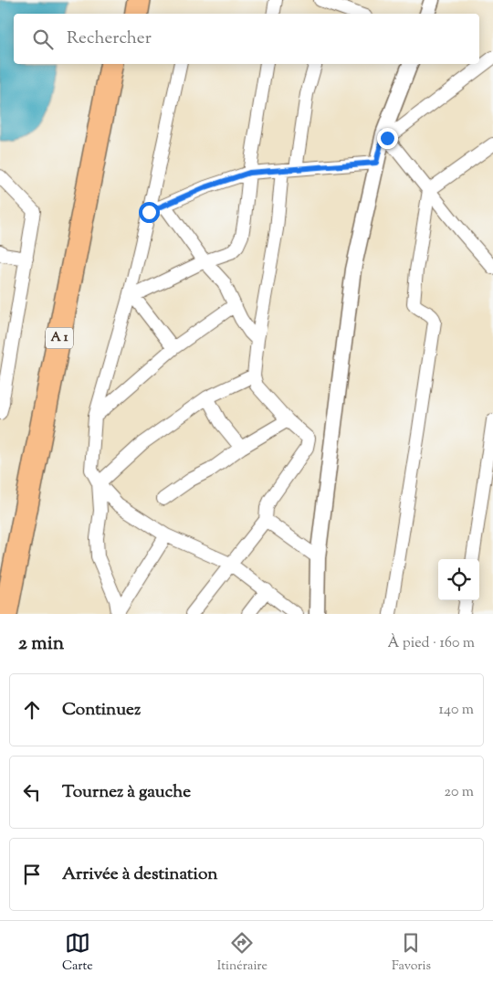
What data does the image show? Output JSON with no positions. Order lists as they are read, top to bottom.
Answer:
{
  "streets": {
    "highway": ["A 1"]
  },
  "page": {
    "search": "Rechercher",
    "heading": ["2 min", "À pied · 160 m"],
    "list": [
      ["Continuez", "140 m"],
      ["Tournez à gauche", "20 m"],
      "Arrivée à destination"
    ],
    "nav": ["Carte", "Itinéraire", "Favoris"]
  }
}
